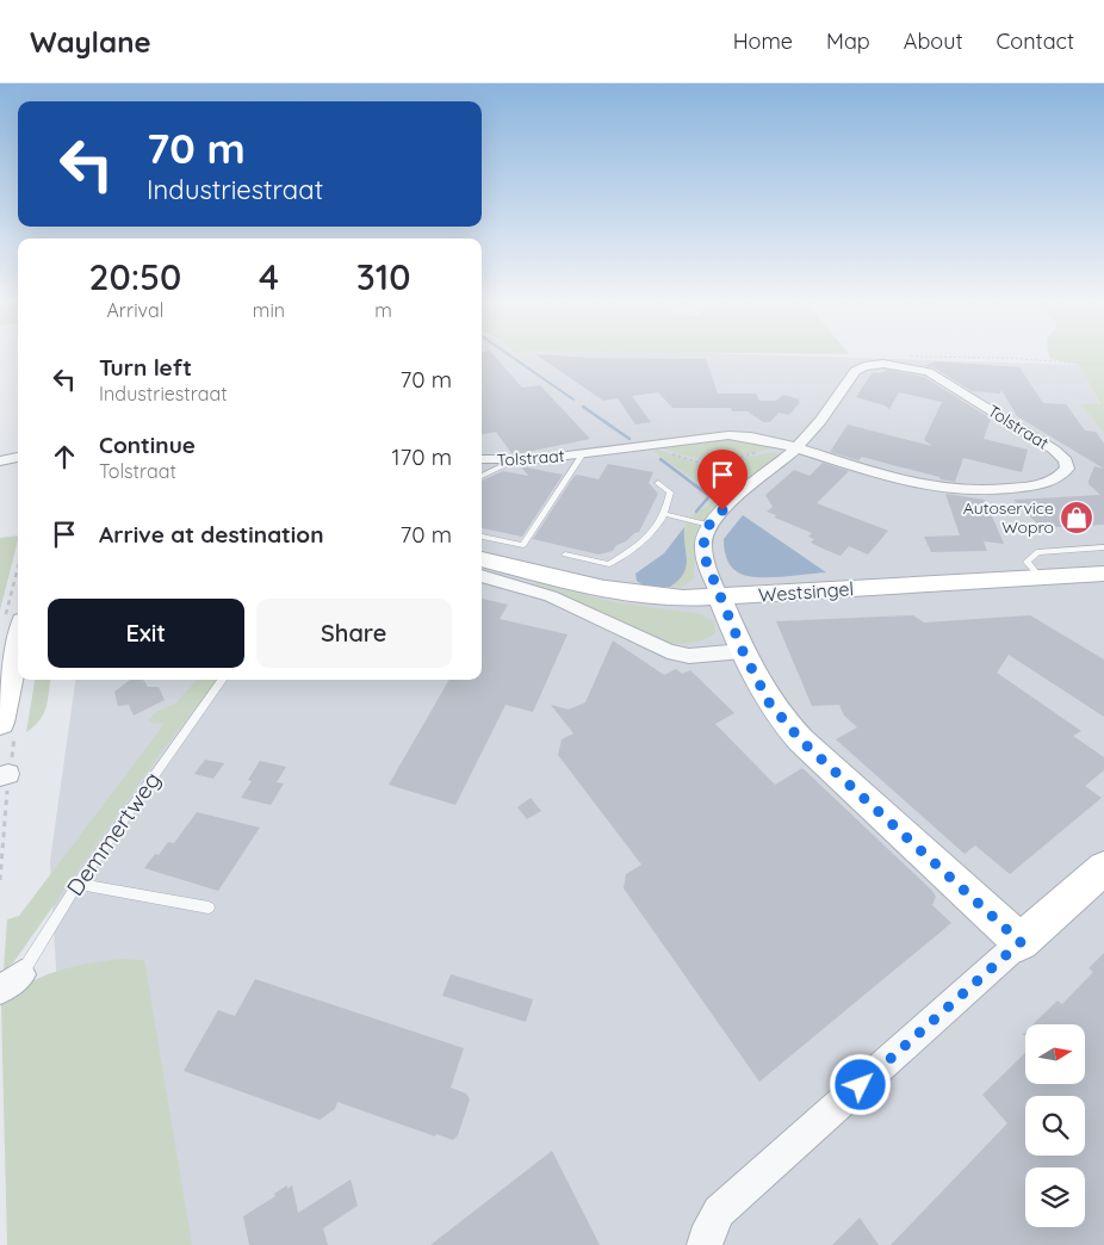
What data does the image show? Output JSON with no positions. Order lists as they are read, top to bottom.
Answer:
{
  "streets": {
    "main road": ["Westsingel"],
    "street": ["Tolstraat"],
    "lane": ["Demmertweg"]
  },
  "places": {
    "shop": ["Autoservice Wopro"]
  },
  "north": "right",
  "page": {
    "header": "Waylane",
    "nav": [
      "Home",
      "Map",
      "About",
      "Contact"
    ],
    "turn": ["70 m", "Industriestraat"],
    "eta": [
      "20:50",
      "Arrival",
      "4",
      "min",
      "310",
      "m"
    ],
    "list": [
      {
        "name": "Turn left",
        "note": "Industriestraat",
        "value": "70 m"
      },
      {
        "name": "Continue",
        "note": "Tolstraat",
        "value": "170 m"
      },
      {
        "name": "Arrive at destination",
        "value": "70 m"
      }
    ],
    "buttons": ["Exit", "Share"]
  }
}
